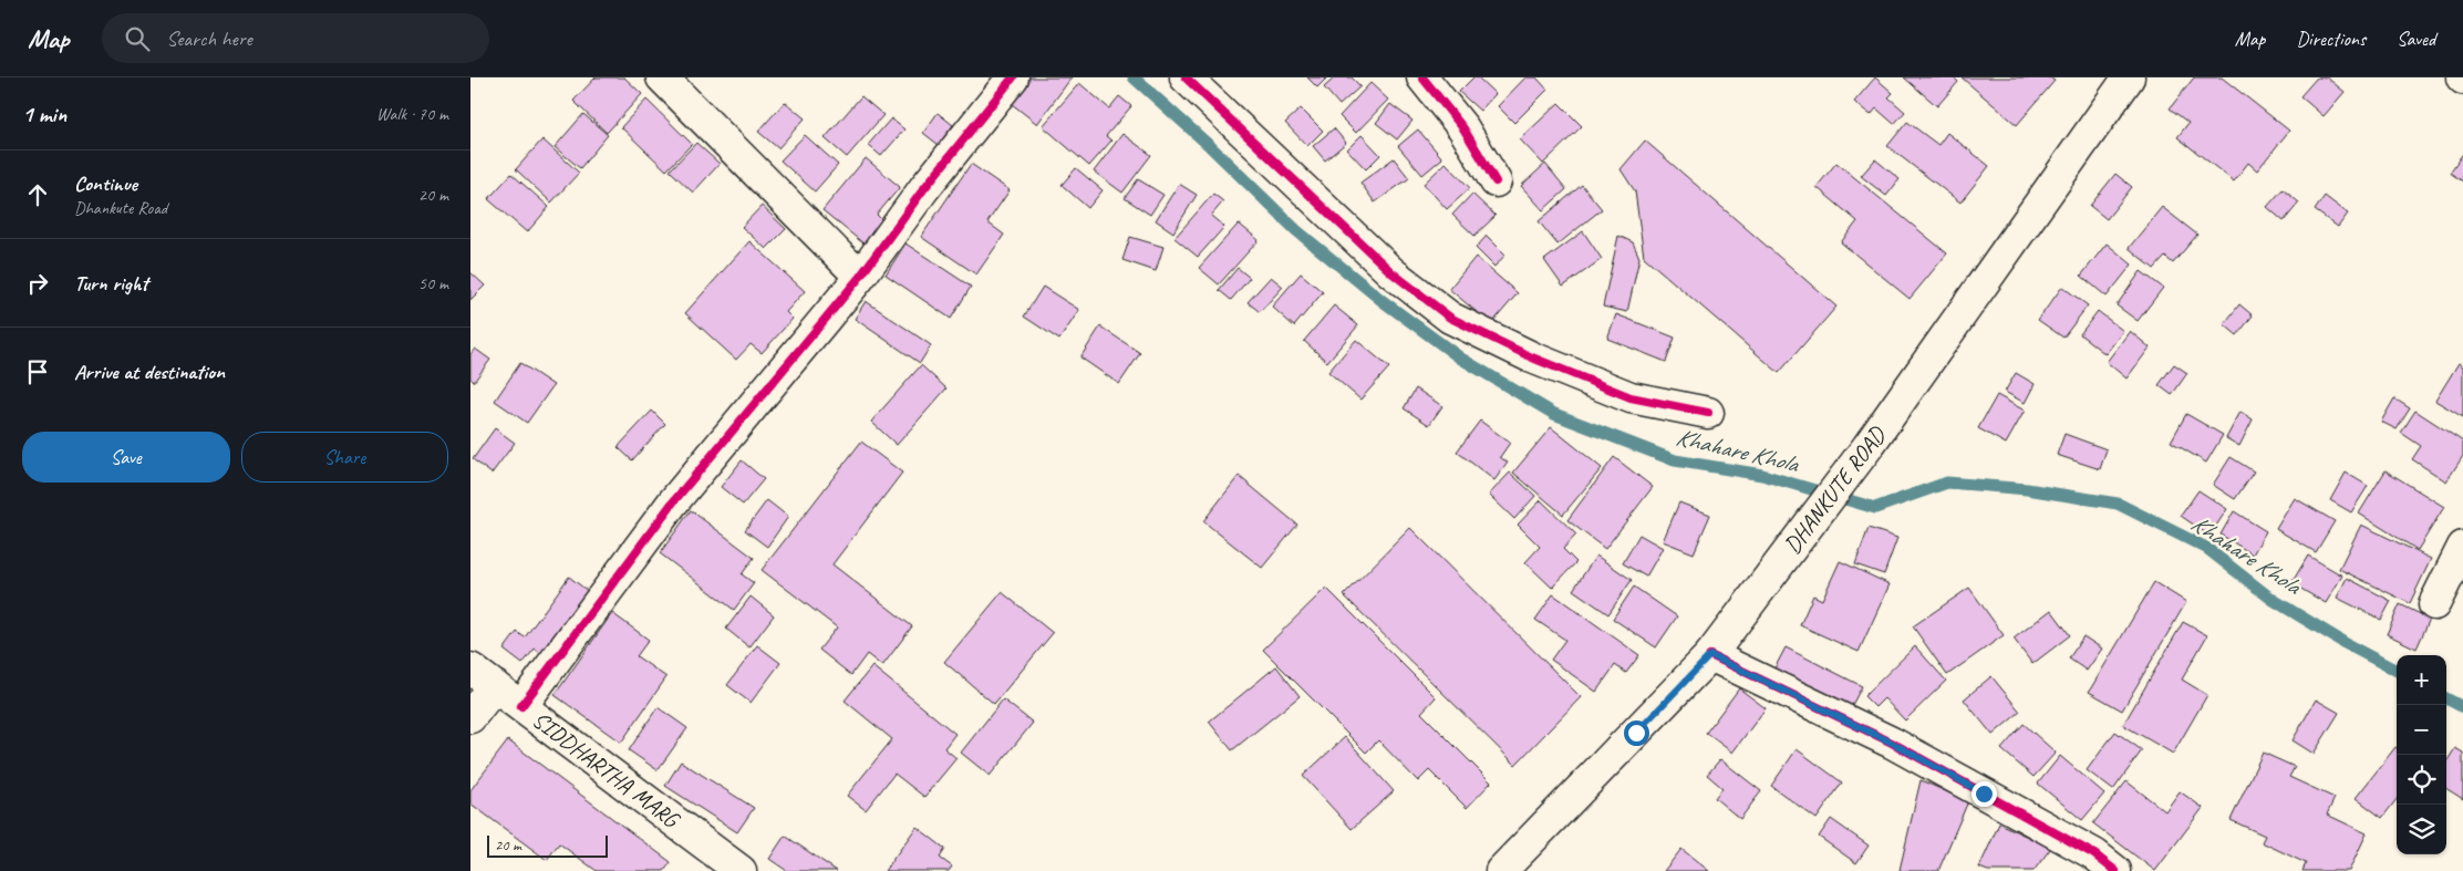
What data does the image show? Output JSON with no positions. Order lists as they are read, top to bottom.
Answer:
{
  "streets": {
    "street": ["DHANKUTE ROAD", "SIDDHARTHA MARG"]
  },
  "water": ["Khahare Khola"],
  "scale_bar": "20 m",
  "page": {
    "header": "Map",
    "search": "Search here",
    "nav": ["Map", "Directions", "Saved"],
    "heading": ["1 min", "Walk · 70 m"],
    "list": [
      ["Continue", "Dhankute Road", "20 m"],
      ["Turn right", "50 m"],
      "Arrive at destination"
    ],
    "buttons": ["Save", "Share"],
    "map_buttons": ["+", "−"],
    "scale": "20 m"
  }
}
